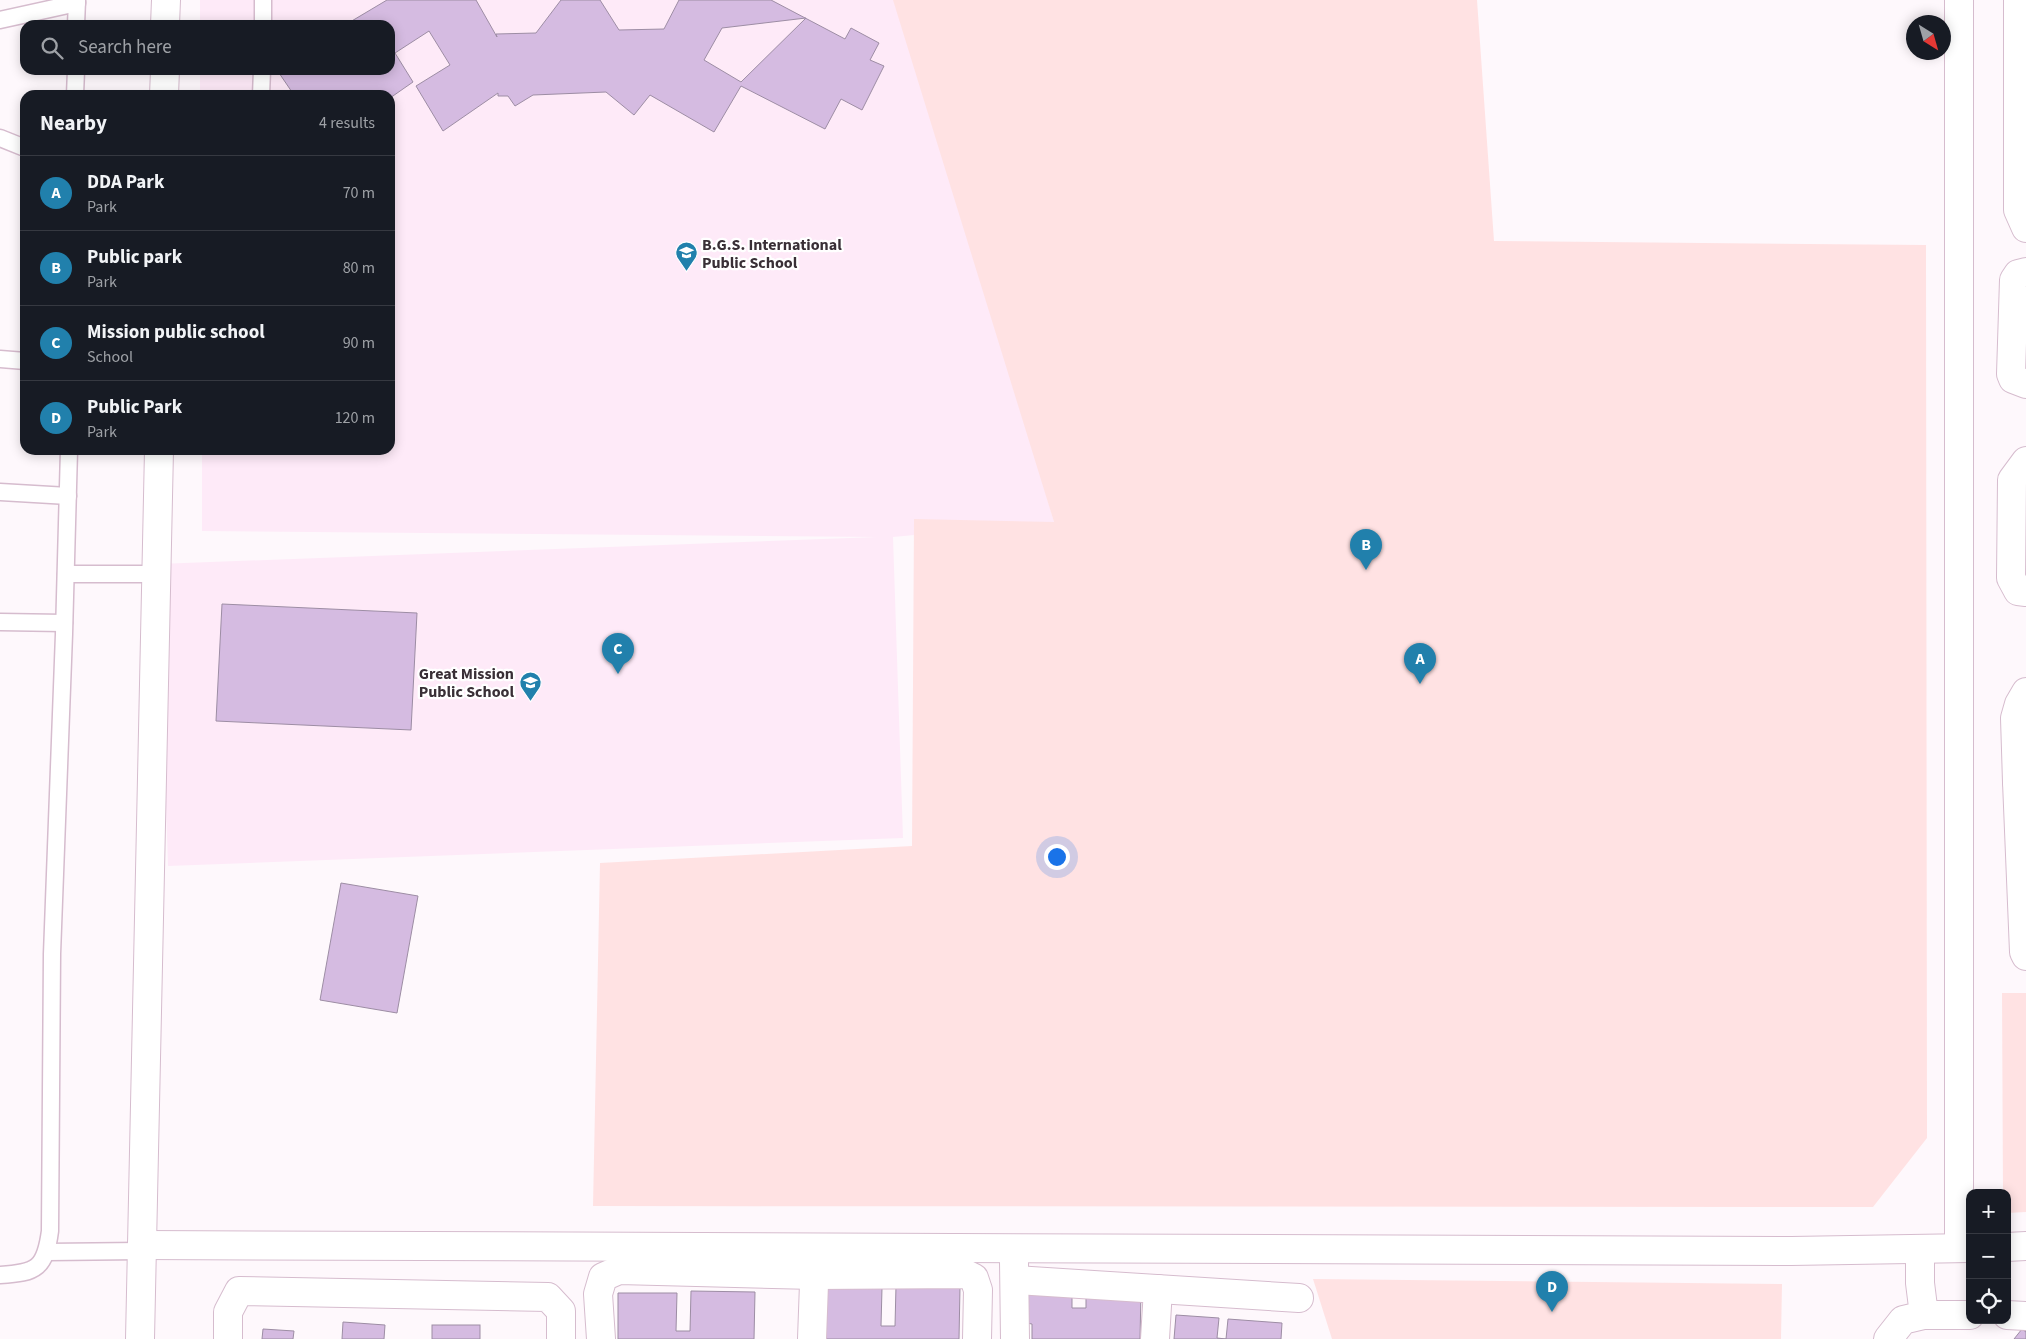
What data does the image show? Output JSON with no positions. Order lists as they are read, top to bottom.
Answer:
{
  "places": {
    "school or university": ["B.G.S. International Public School", "Great Mission Public School"]
  },
  "north": "bottom right",
  "page": {
    "search": "Search here",
    "heading": ["Nearby", "4 results"],
    "list": [
      {
        "mark": "A",
        "name": "DDA Park",
        "note": "Park",
        "value": "70 m"
      },
      {
        "mark": "B",
        "name": "Public park",
        "note": "Park",
        "value": "80 m"
      },
      {
        "mark": "C",
        "name": "Mission public school",
        "note": "School",
        "value": "90 m"
      },
      {
        "mark": "D",
        "name": "Public Park",
        "note": "Park",
        "value": "120 m"
      }
    ],
    "pins": [
      "B",
      "C",
      "A",
      "D"
    ],
    "map_buttons": ["+", "−"]
  }
}
